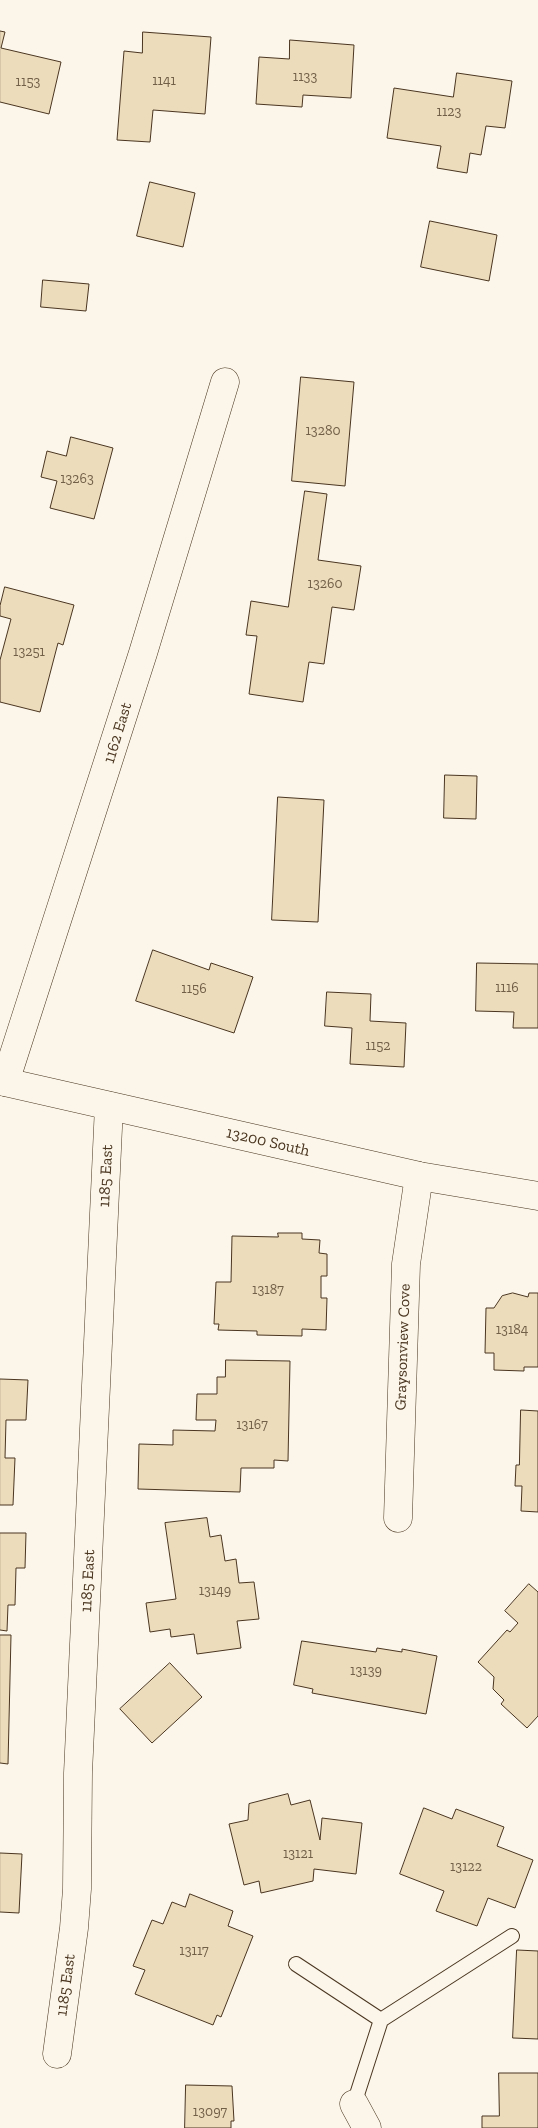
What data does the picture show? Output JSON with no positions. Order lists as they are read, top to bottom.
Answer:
{
  "streets": {
    "street": [
      "1162 East",
      "13200 South",
      "1185 East",
      "Graysonview Cove"
    ]
  },
  "crossings": [
    ["1162 East", "13200 South"],
    ["13200 South", "1185 East"],
    ["13200 South", "Graysonview Cove"]
  ],
  "house_numbers": [
    "1133",
    "1141",
    "1153",
    "1123",
    "13280",
    "13263",
    "13260",
    "13251",
    "1116",
    "1156",
    "1152",
    "13187",
    "13184",
    "13167",
    "13149",
    "13139",
    "13121",
    "13122",
    "13117",
    "13097"
  ]
}
